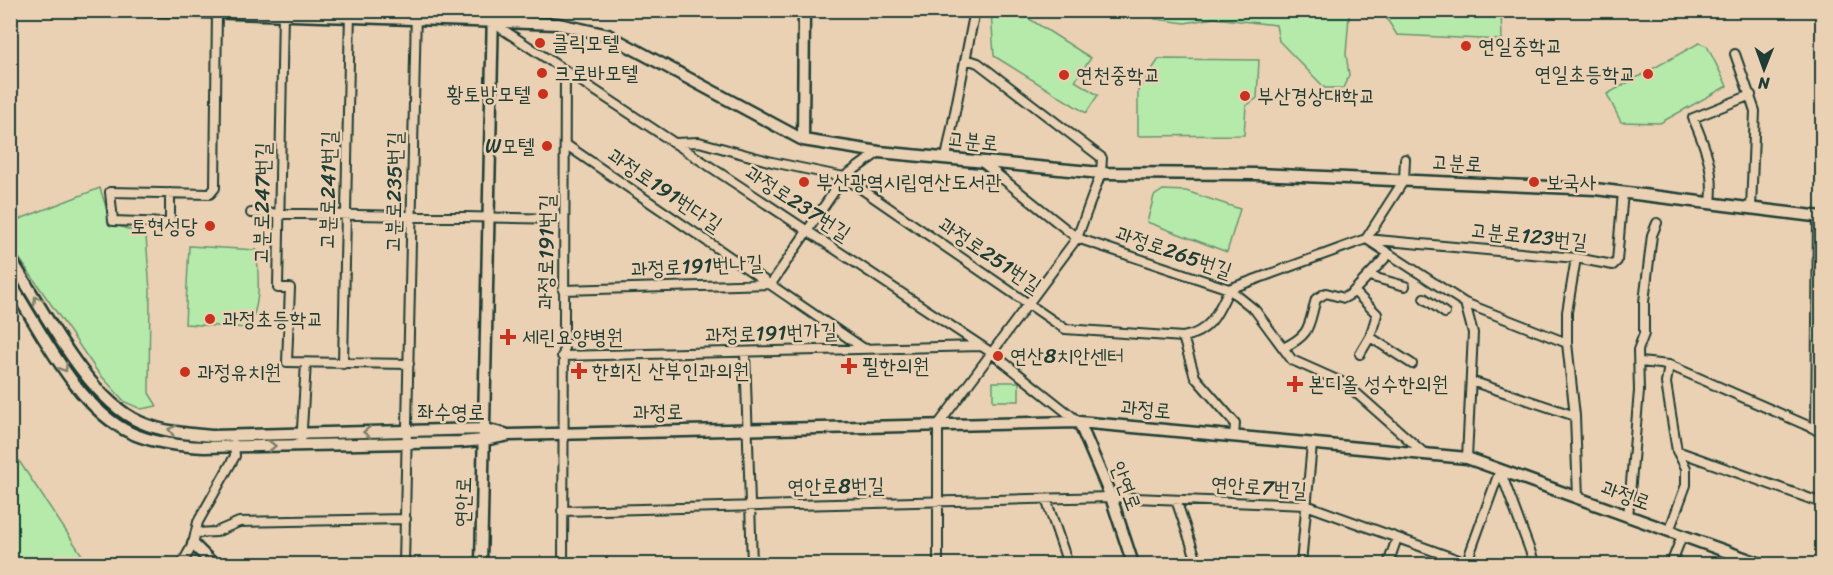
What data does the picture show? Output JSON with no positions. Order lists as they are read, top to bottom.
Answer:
{
  "streets": {
    "main road": [
      "고분로",
      "과정로",
      "좌수영로",
      "안연로",
      "연안로"
    ],
    "street": [
      "고분로241번길",
      "과정로191번다길",
      "고분로235번길",
      "고분로247번길",
      "과정로237번길",
      "고분로123번길",
      "과정로191번길",
      "과정로265번길",
      "과정로251번길",
      "과정로191번나길",
      "과정로191번가길",
      "연안로8번길",
      "연안로7번길"
    ]
  },
  "crossings": [
    ["고분로", "고분로241번길"],
    ["고분로", "고분로235번길"],
    ["고분로", "고분로247번길"],
    ["고분로", "과정로237번길"],
    ["고분로", "고분로123번길"],
    ["고분로", "과정로265번길"],
    ["고분로", "과정로191번나길"],
    ["과정로191번다길", "과정로191번길"],
    ["과정로191번다길", "과정로191번나길"],
    ["과정로191번다길", "과정로191번가길"],
    ["고분로235번길", "좌수영로"],
    ["과정로237번길", "과정로191번길"],
    ["과정로237번길", "과정로251번길"],
    ["과정로237번길", "과정로191번나길"],
    ["과정로237번길", "과정로191번가길"],
    ["과정로237번길", "과정로"],
    ["과정로237번길", "안연로"],
    ["과정로191번길", "과정로191번나길"],
    ["과정로191번길", "과정로191번가길"],
    ["과정로191번길", "과정로"],
    ["과정로191번길", "연안로8번길"],
    ["과정로265번길", "과정로"],
    ["과정로251번길", "과정로191번나길"],
    ["과정로", "좌수영로"],
    ["과정로", "안연로"],
    ["좌수영로", "연안로"],
    ["연안로8번길", "안연로"],
    ["연안로8번길", "연안로7번길"],
    ["안연로", "연안로7번길"]
  ],
  "places": {
    "other": [
      "클릭모텔",
      "연일중학교",
      "크로바모텔",
      "연일초등학교",
      "연천중학교",
      "황토방모텔",
      "부산경상대학교",
      "W모텔",
      "부산광역시립연산도서관",
      "보국사",
      "토현성당",
      "과정초등학교",
      "연산8치안센터",
      "과정유치원"
    ],
    "health": [
      "세린요양병원",
      "필한의원",
      "한희진 산부인과의원",
      "본디올 성수한의원"
    ]
  },
  "north": "bottom"
}
